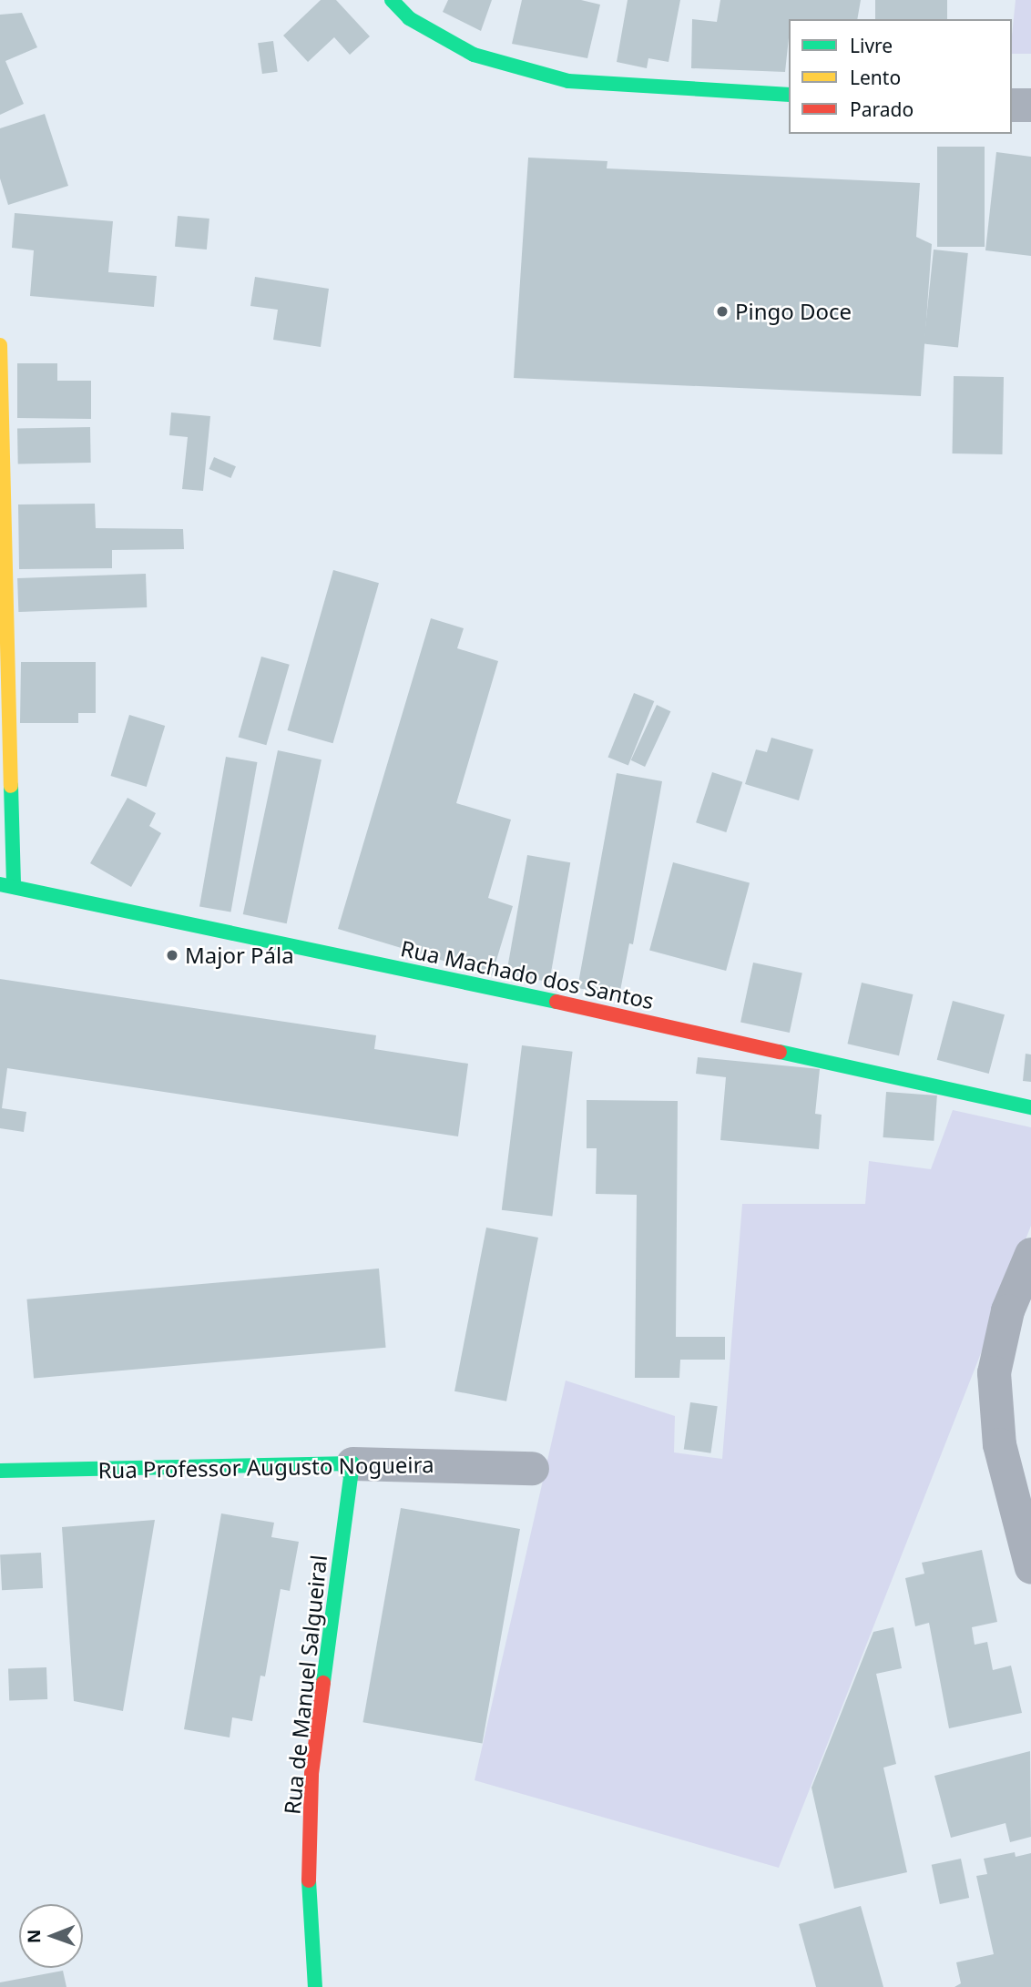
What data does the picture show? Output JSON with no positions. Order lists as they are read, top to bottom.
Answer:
{
  "streets": {
    "street": ["Rua Machado dos Santos", "Rua Professor Augusto Nogueira", "Rua de Manuel Salgueiral"]
  },
  "crossings": [
    ["Rua Professor Augusto Nogueira", "Rua de Manuel Salgueiral"]
  ],
  "places": ["Pingo Doce", "Major Pála"],
  "legend": ["Livre", "Lento", "Parado"],
  "north": "left"
}
